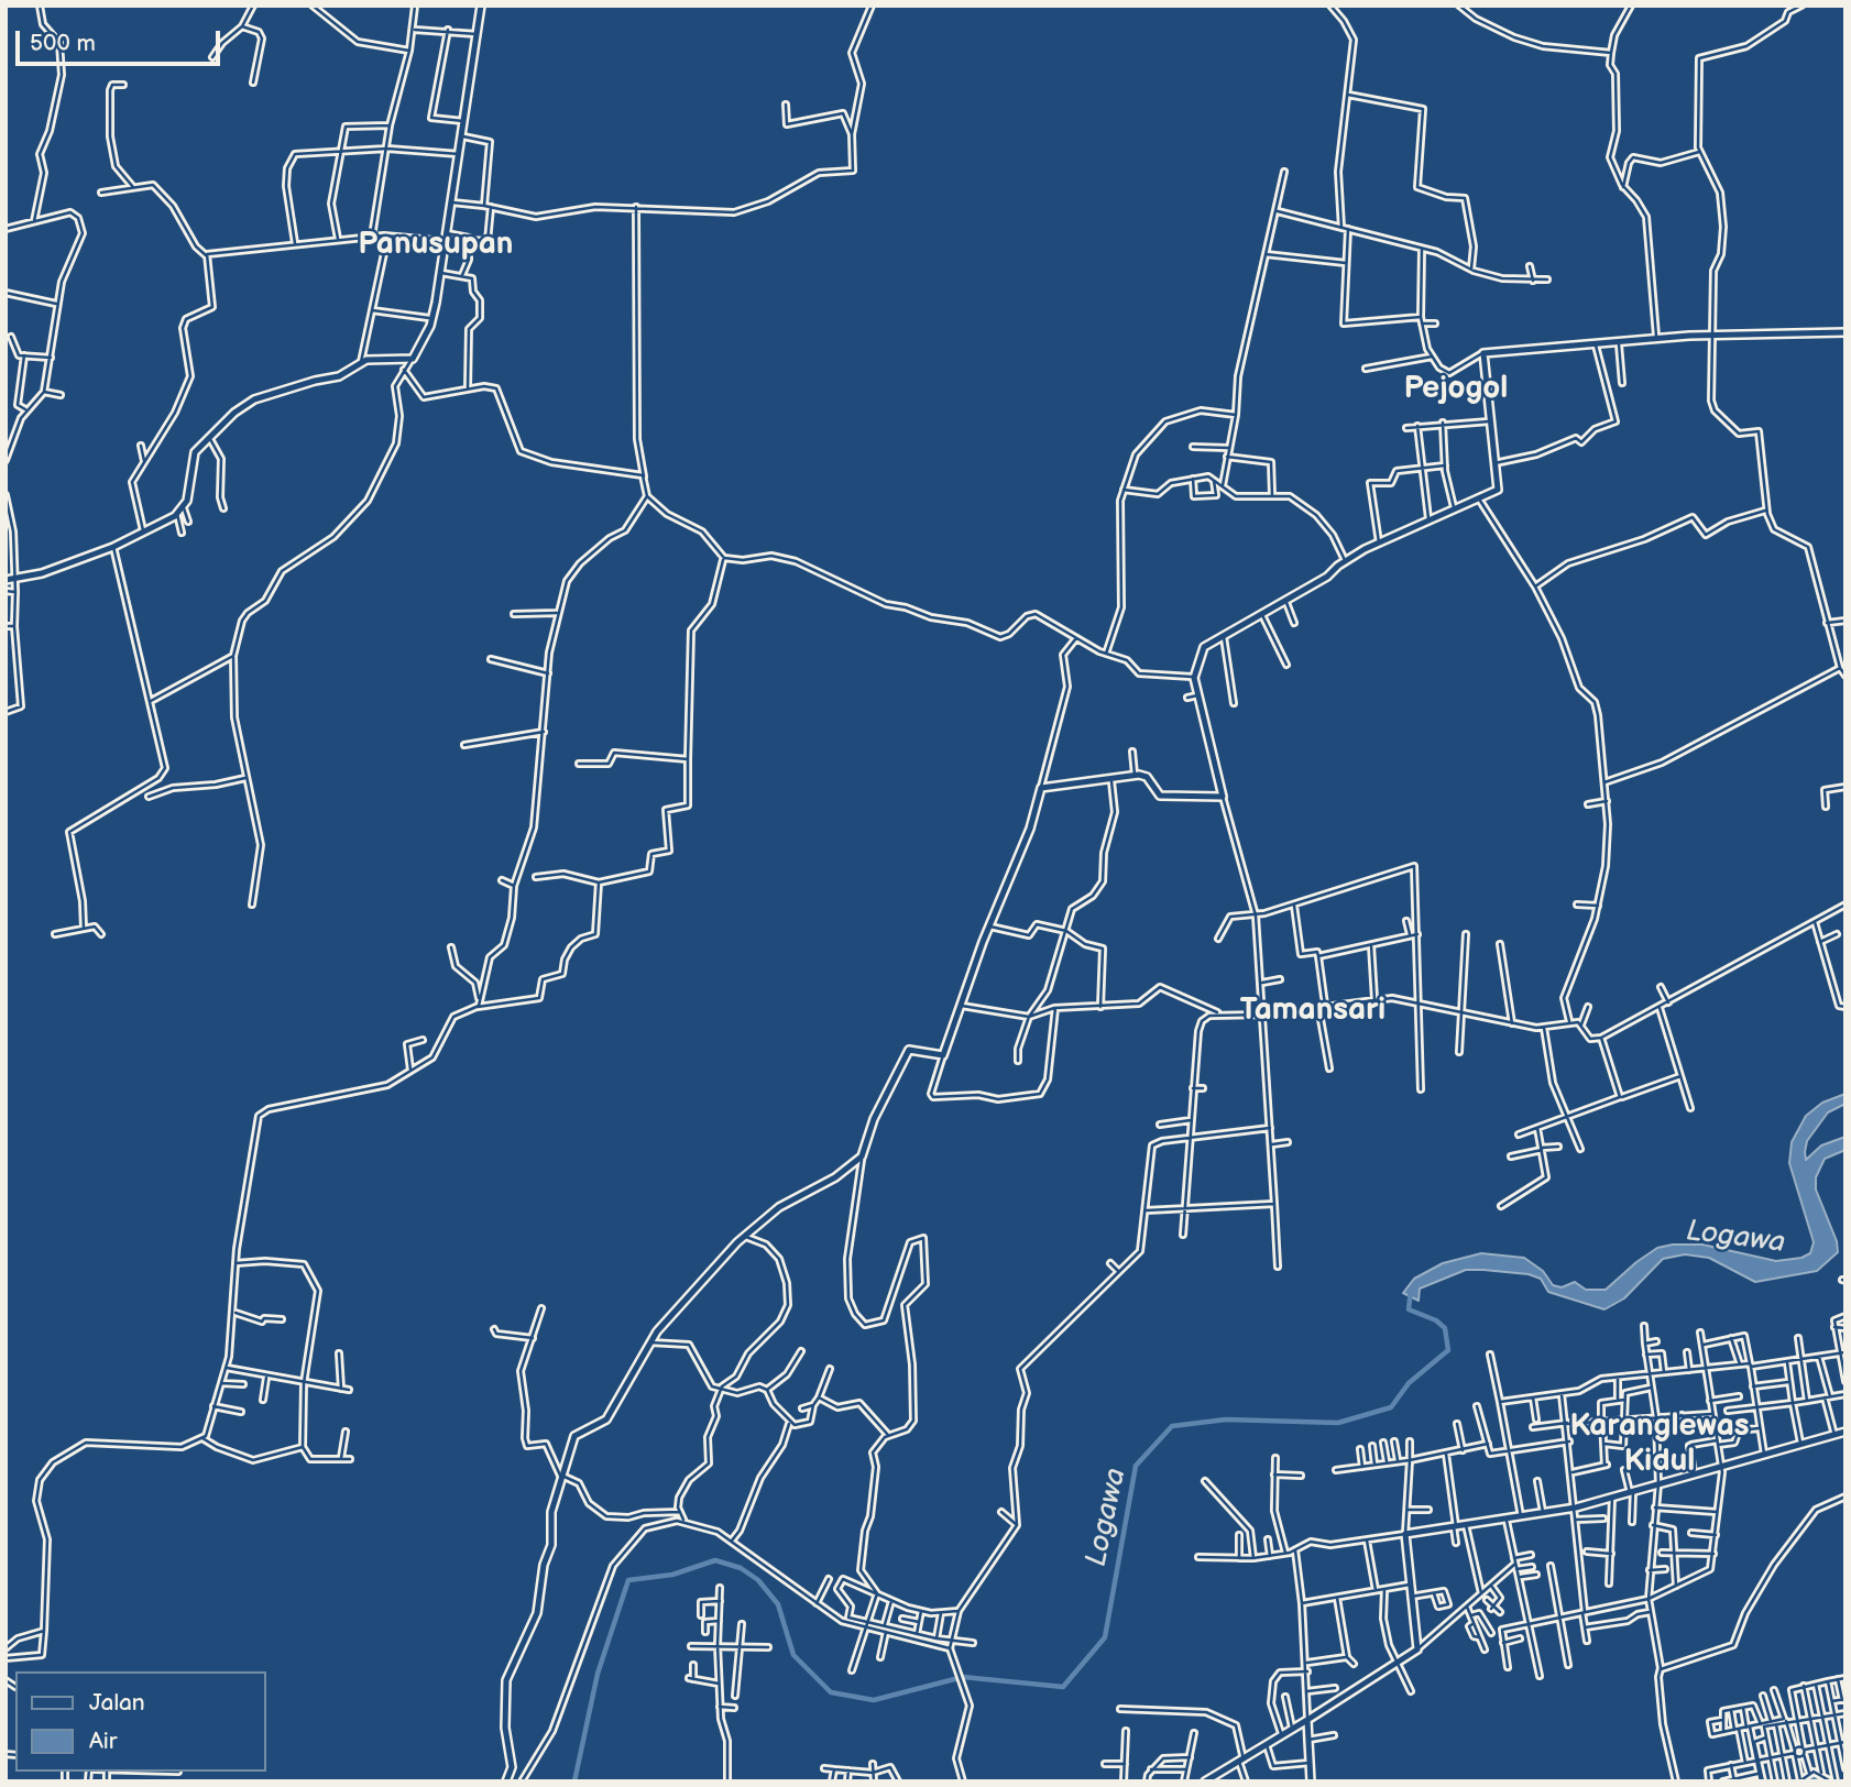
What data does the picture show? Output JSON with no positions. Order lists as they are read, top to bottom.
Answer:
{
  "districts": [
    "Panusupan",
    "Pejogol",
    "Tamansari",
    "Karanglewas Kidul"
  ],
  "water": ["Logawa"],
  "legend": ["Jalan", "Air"],
  "scale_bar": "500 m"
}
